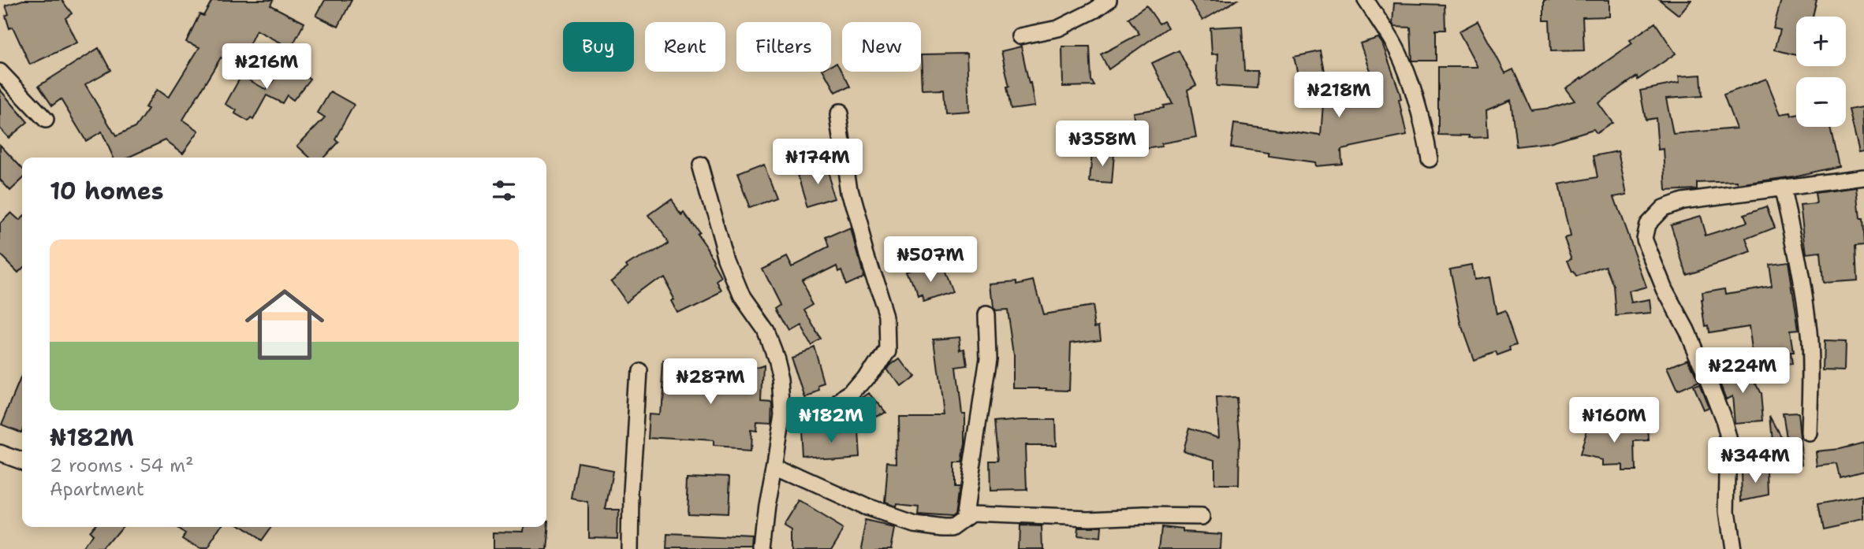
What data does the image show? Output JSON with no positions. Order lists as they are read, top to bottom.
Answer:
{
  "page": {
    "map_buttons": ["+", "−"],
    "chip": [
      "Buy",
      "Rent",
      "Filters",
      "New"
    ],
    "price": [
      "₦216M",
      "₦218M",
      "₦358M",
      "₦174M",
      "₦507M",
      "₦224M",
      "₦287M",
      "₦182M",
      "₦160M",
      "₦344M"
    ],
    "heading": "10 homes",
    "list": [
      {
        "name": "₦182M",
        "note": "2 rooms · 54 m² · Apartment"
      }
    ]
  }
}
